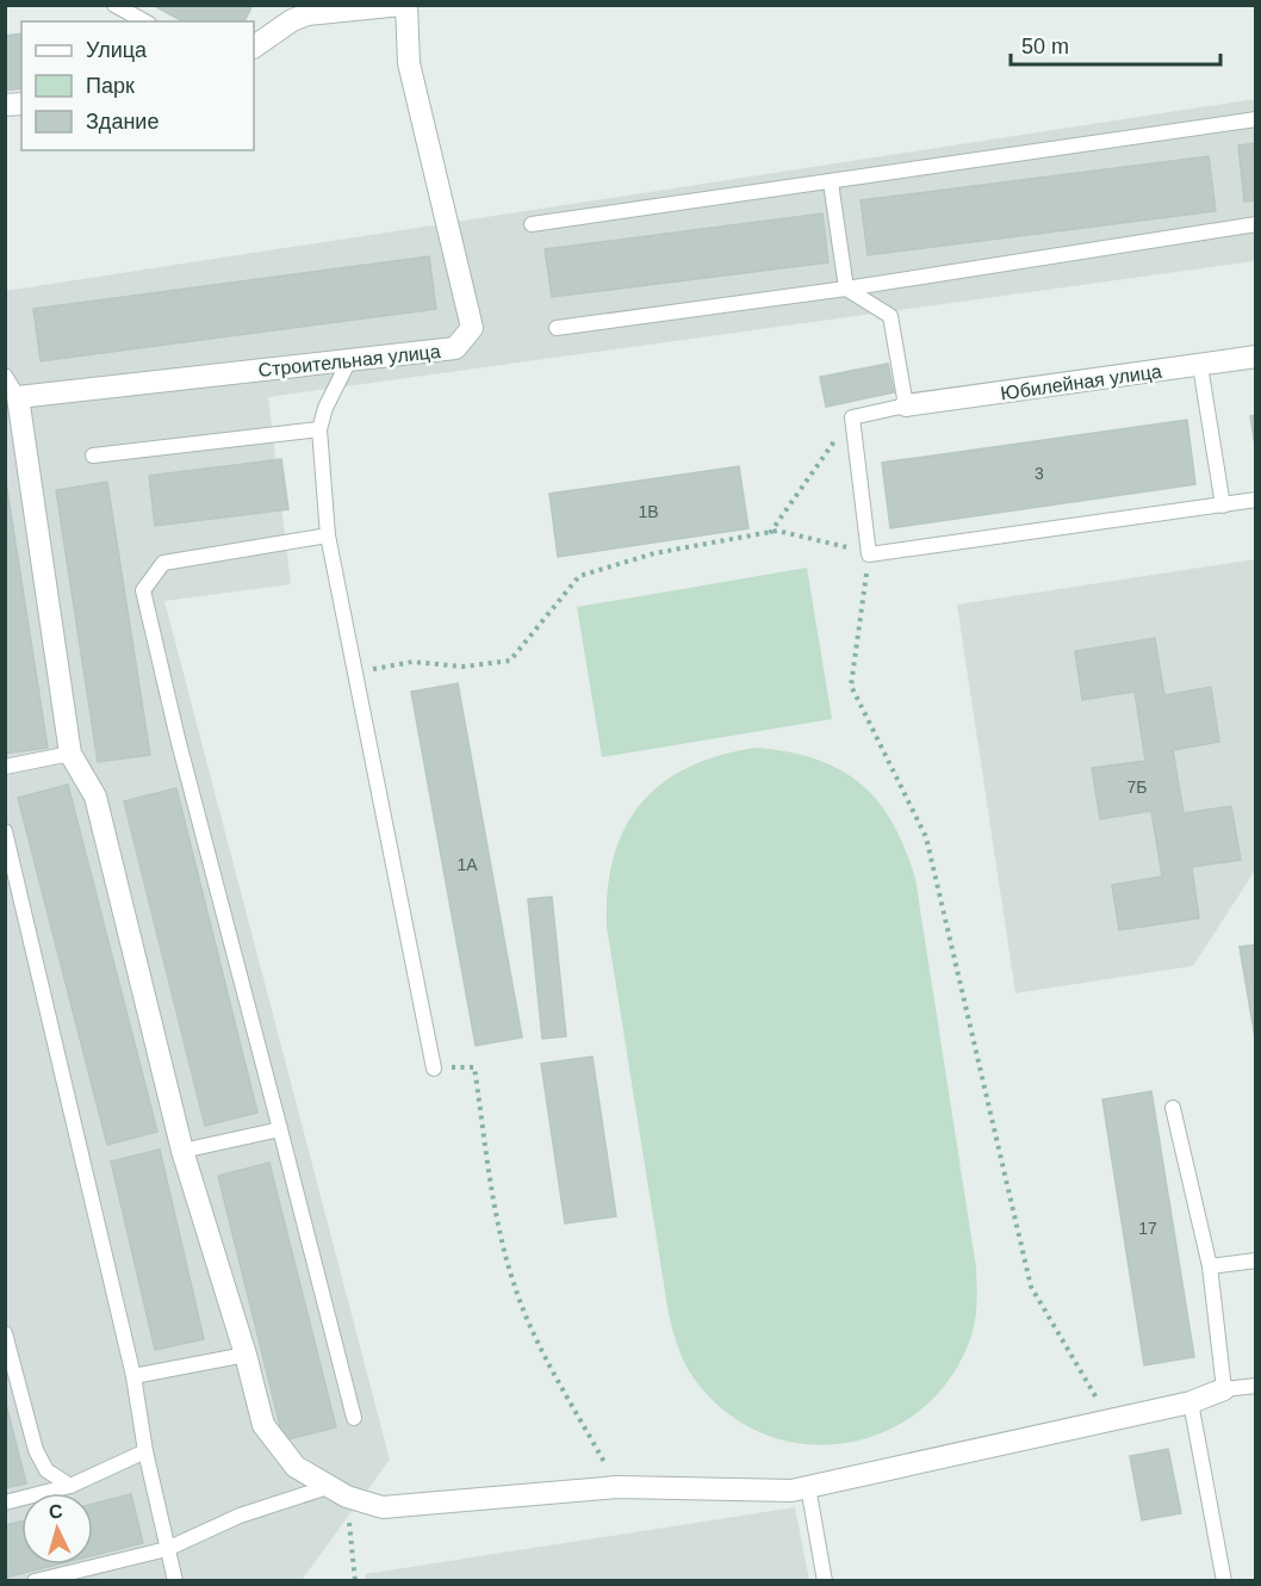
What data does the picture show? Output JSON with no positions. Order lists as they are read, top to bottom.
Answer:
{
  "streets": {
    "street": ["Строительная улица", "Юбилейная улица"]
  },
  "house_numbers": [
    "3",
    "1В",
    "7Б",
    "1А",
    "17"
  ],
  "legend": ["Улица", "Парк", "Здание"],
  "scale_bar": "50 m",
  "north": "top"
}
